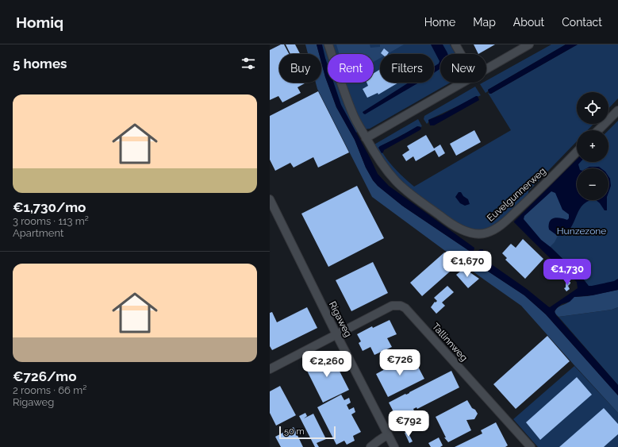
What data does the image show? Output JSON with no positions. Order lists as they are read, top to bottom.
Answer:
{
  "streets": {
    "street": ["Euvelgunnerweg", "Rigaweg", "Tallinnweg"]
  },
  "crossings": [
    ["Rigaweg", "Tallinnweg"]
  ],
  "parks": ["Hunzezone"],
  "scale_bar": "50 m",
  "page": {
    "header": "Homiq",
    "nav": [
      "Home",
      "Map",
      "About",
      "Contact"
    ],
    "heading": "5 homes",
    "chip": [
      "Buy",
      "Rent",
      "Filters",
      "New"
    ],
    "list": [
      {
        "name": "€1,730/mo",
        "note": "3 rooms · 113 m² · Apartment"
      },
      {
        "name": "€726/mo",
        "note": "2 rooms · 66 m² · Rigaweg"
      }
    ],
    "map_buttons": ["+", "−"],
    "price": [
      "€1,670",
      "€1,730",
      "€726",
      "€2,260",
      "€792"
    ],
    "scale": "50 m"
  }
}
